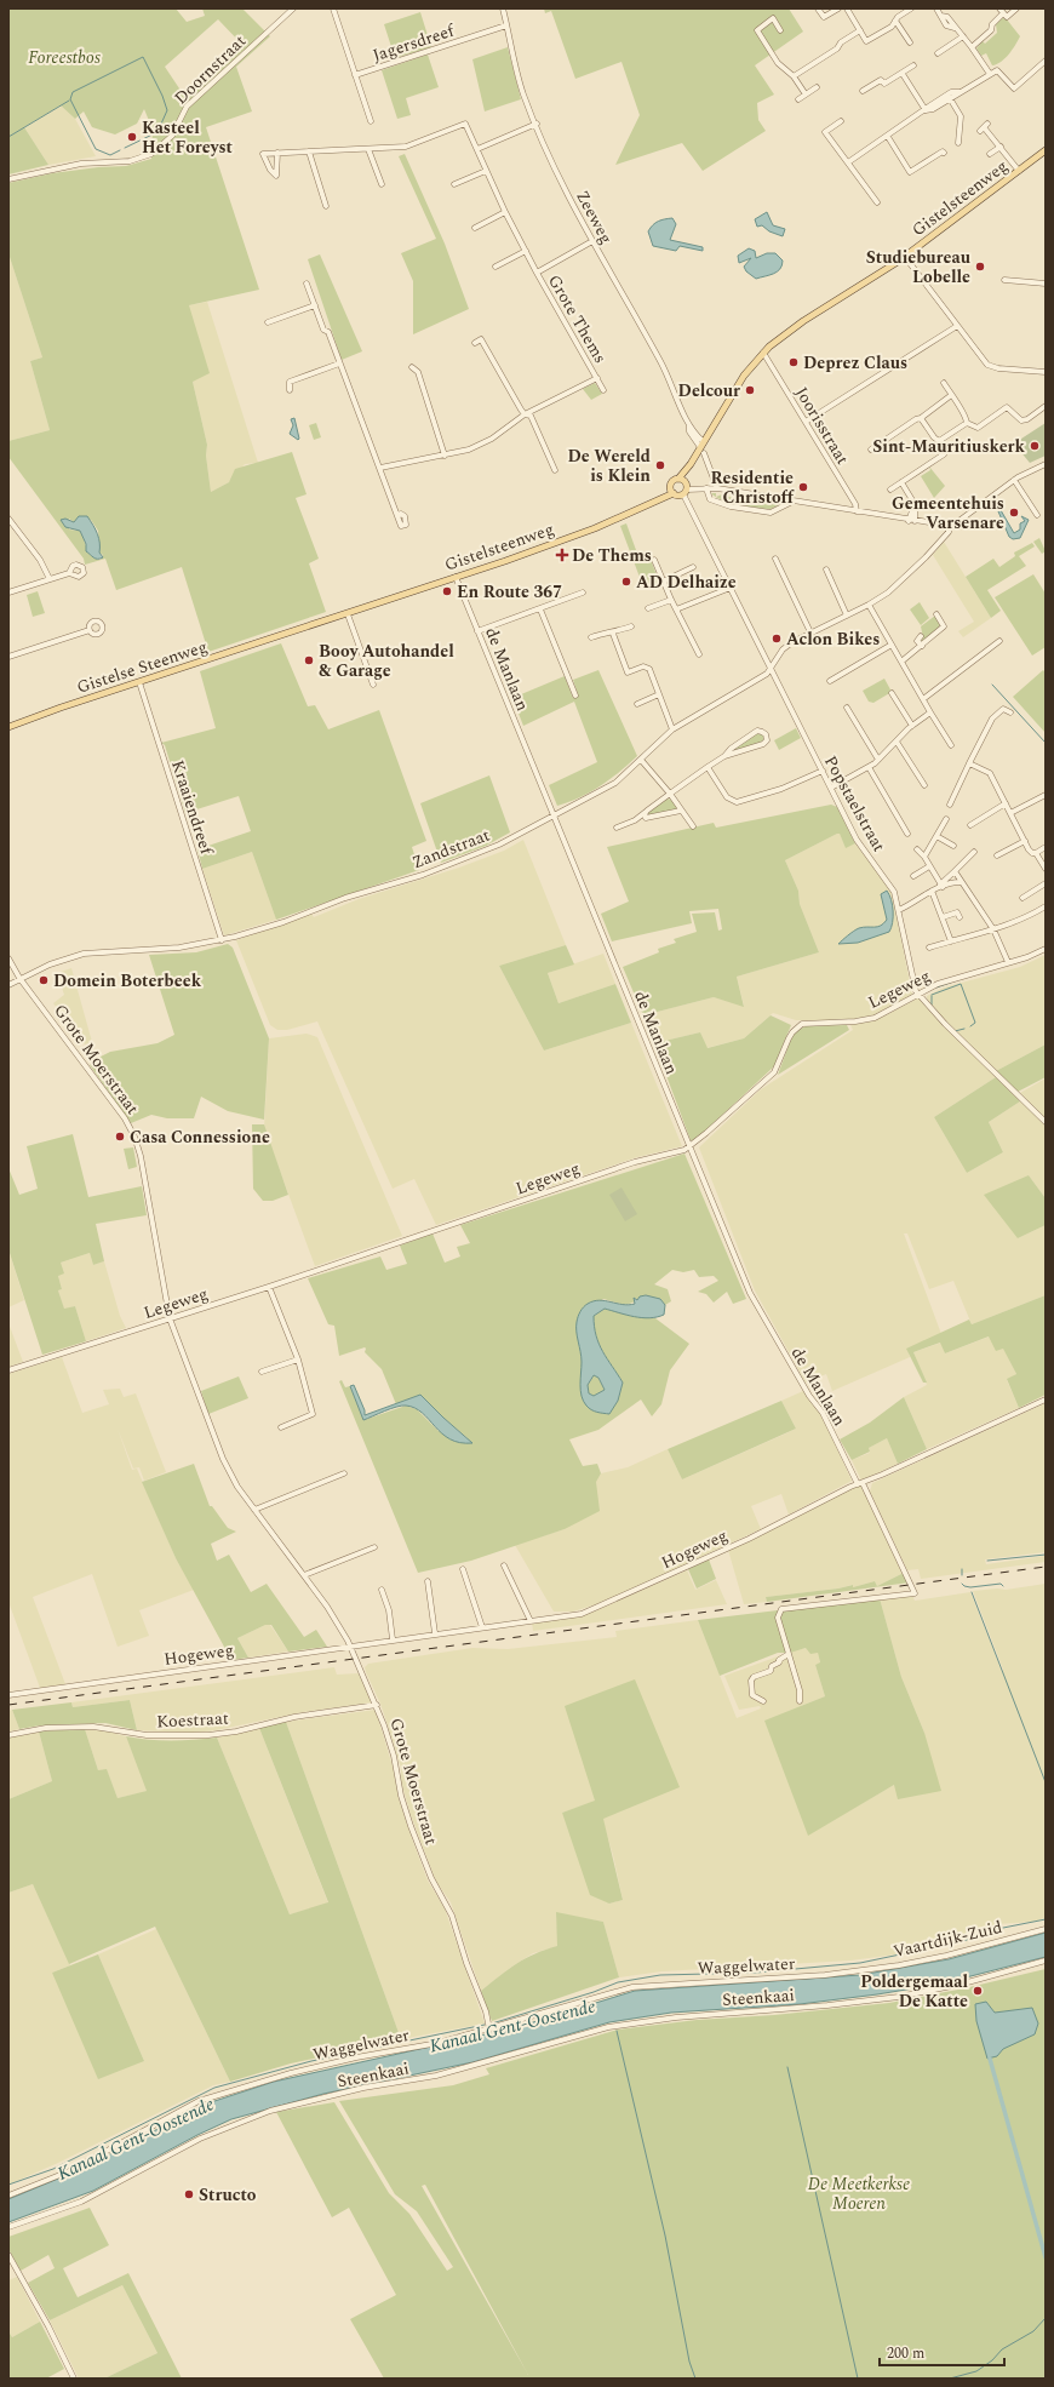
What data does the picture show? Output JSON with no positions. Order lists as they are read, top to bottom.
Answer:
{
  "streets": {
    "main road": ["Gistelsteenweg", "Gistelse Steenweg"],
    "street": [
      "Jagersdreef",
      "Doornstraat",
      "Zeeweg",
      "Grote Thems",
      "Joorisstraat",
      "de Manlaan",
      "Popstaelstraat",
      "Kraaiendreef",
      "Zandstraat",
      "Legeweg",
      "Grote Moerstraat",
      "Hogeweg",
      "Koestraat",
      "Vaartdijk-Zuid",
      "Waggelwater",
      "Steenkaai"
    ]
  },
  "crossings": [
    ["Jagersdreef", "Zeeweg"],
    ["Gistelsteenweg", "Zeeweg"],
    ["Gistelsteenweg", "Joorisstraat"],
    ["Gistelsteenweg", "Gistelse Steenweg"],
    ["Gistelsteenweg", "de Manlaan"],
    ["Zeeweg", "Grote Thems"],
    ["Gistelse Steenweg", "Kraaiendreef"],
    ["de Manlaan", "Zandstraat"],
    ["de Manlaan", "Legeweg"],
    ["de Manlaan", "Hogeweg"],
    ["Popstaelstraat", "Zandstraat"],
    ["Popstaelstraat", "Legeweg"],
    ["Kraaiendreef", "Zandstraat"],
    ["Zandstraat", "Grote Moerstraat"],
    ["Legeweg", "Grote Moerstraat"],
    ["Grote Moerstraat", "Hogeweg"],
    ["Grote Moerstraat", "Koestraat"],
    ["Grote Moerstraat", "Waggelwater"],
    ["Vaartdijk-Zuid", "Waggelwater"]
  ],
  "water": ["Kanaal Gent-Oostende"],
  "parks": ["Foreestbos", "De Meetkerkse Moeren"],
  "places": {
    "other": [
      "Kasteel Het Foreyst",
      "Studiebureau Lobelle",
      "Deprez Claus",
      "Delcour",
      "Sint-Mauritiuskerk",
      "De Wereld is Klein",
      "Residentie Christoff",
      "Gemeentehuis Varsenare",
      "AD Delhaize",
      "En Route 367",
      "Aclon Bikes",
      "Booy Autohandel & Garage",
      "Domein Boterbeek",
      "Casa Connessione",
      "Poldergemaal De Katte",
      "Structo"
    ],
    "health": ["De Thems"]
  },
  "scale_bar": "200 m"
}
